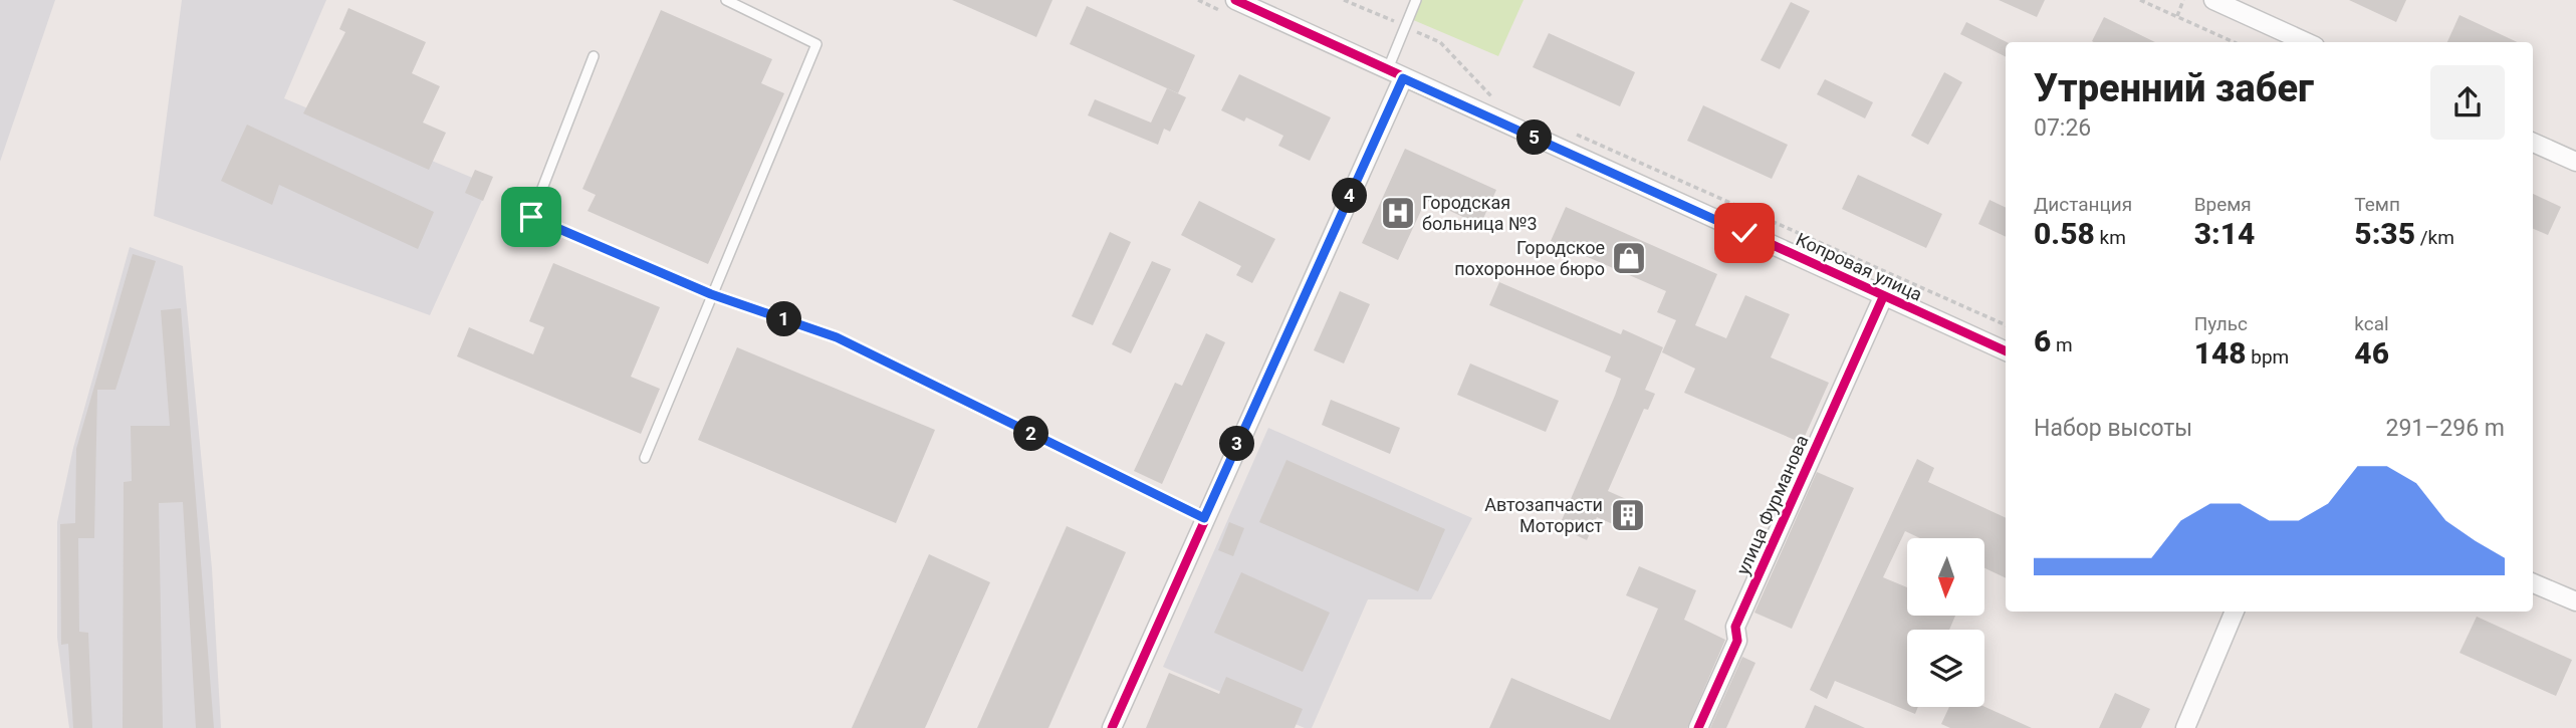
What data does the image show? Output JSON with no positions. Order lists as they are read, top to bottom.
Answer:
{
  "streets": {
    "street": ["Копровая улица", "улица Фурманова"]
  },
  "crossings": [
    ["Копровая улица", "улица Фурманова"]
  ],
  "places": {
    "hospital": ["Городская больница №3"],
    "shop": ["Городское похоронное бюро"],
    "building": ["Автозапчасти Моторист"]
  },
  "north": "bottom",
  "page": {
    "heading": ["Утренний забег", "07:26"],
    "pins": [
      "5",
      "4",
      "1",
      "2",
      "3"
    ],
    "stats": [
      ["Дистанция", "0.58 km"],
      ["Время", "3:14"],
      ["Темп", "5:35 /km"],
      ["6 m"],
      ["Пульс", "148 bpm"],
      ["kcal", "46"]
    ],
    "chart": ["Набор высоты", "291–296 m"]
  }
}
